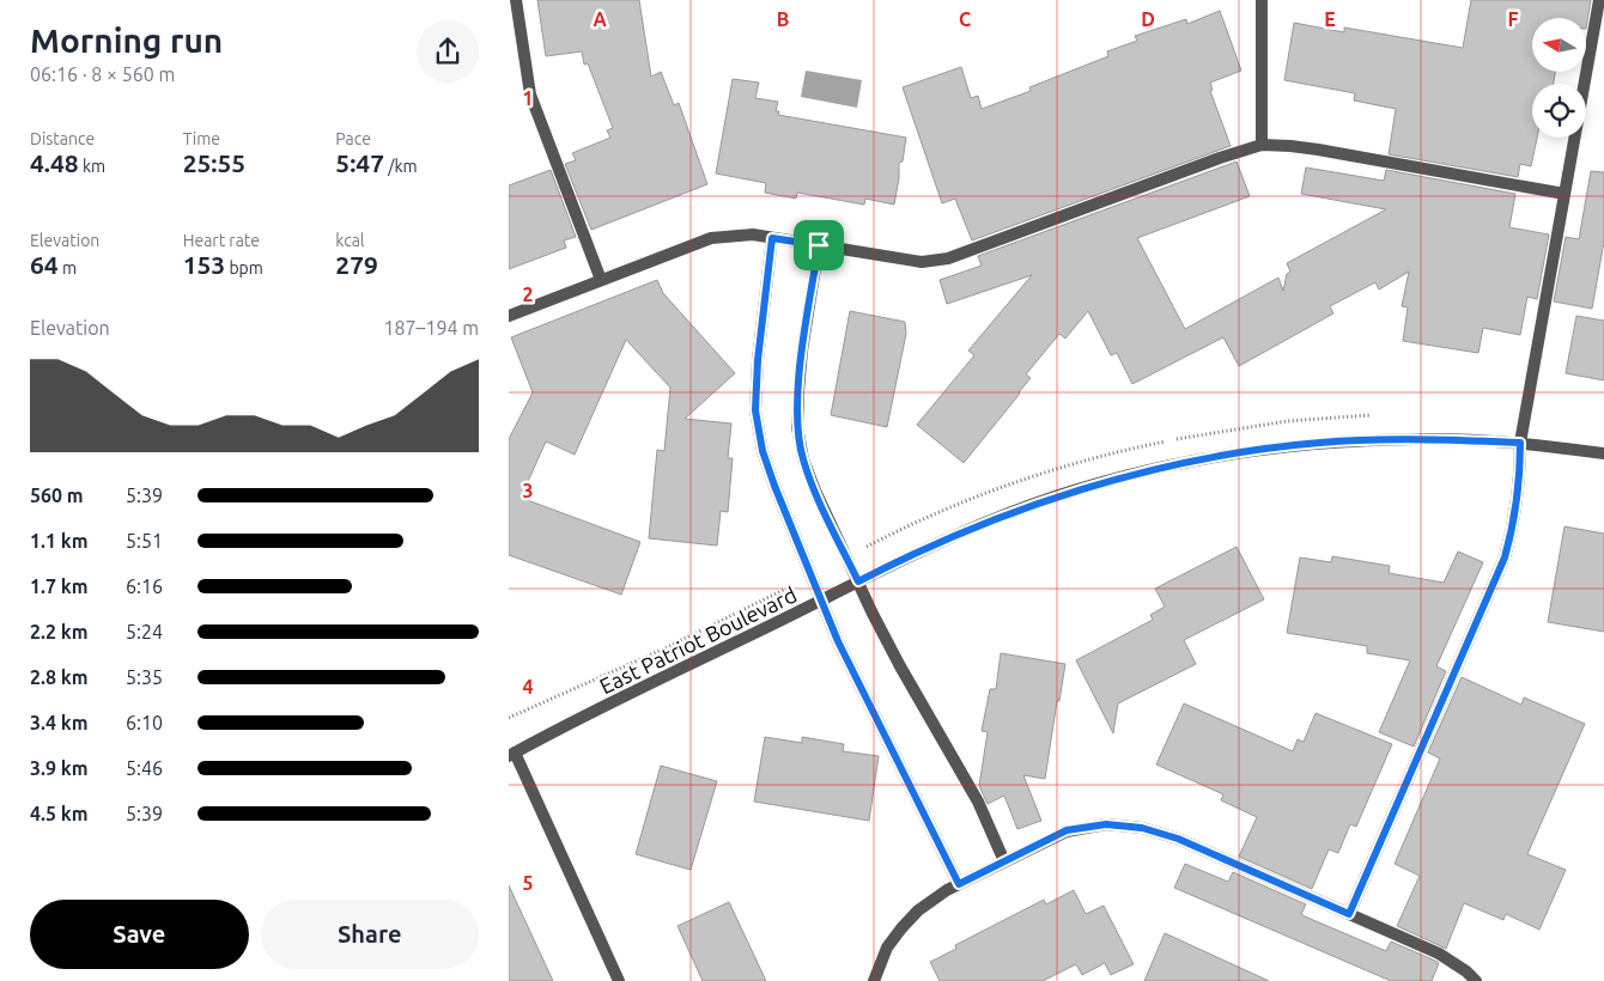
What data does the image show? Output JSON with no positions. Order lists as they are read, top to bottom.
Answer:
{
  "streets": {
    "street": ["East Patriot Boulevard"]
  },
  "north": "left",
  "page": {
    "heading": ["Morning run", "06:16 · 8 × 560 m"],
    "stats": [
      ["Distance", "4.48 km"],
      ["Time", "25:55"],
      ["Pace", "5:47 /km"],
      ["Elevation", "64 m"],
      ["Heart rate", "153 bpm"],
      ["kcal", "279"]
    ],
    "chart": ["Elevation", "187–194 m"],
    "list": [
      {
        "name": "560 m",
        "note": "5:39"
      },
      {
        "name": "1.1 km",
        "note": "5:51"
      },
      {
        "name": "1.7 km",
        "note": "6:16"
      },
      {
        "name": "2.2 km",
        "note": "5:24"
      },
      {
        "name": "2.8 km",
        "note": "5:35"
      },
      {
        "name": "3.4 km",
        "note": "6:10"
      },
      {
        "name": "3.9 km",
        "note": "5:46"
      },
      {
        "name": "4.5 km",
        "note": "5:39"
      }
    ],
    "buttons": ["Save", "Share"]
  },
  "grid": {
    "columns": [
      "A",
      "B",
      "C",
      "D",
      "E",
      "F"
    ],
    "rows": [
      "1",
      "2",
      "3",
      "4",
      "5"
    ]
  }
}
